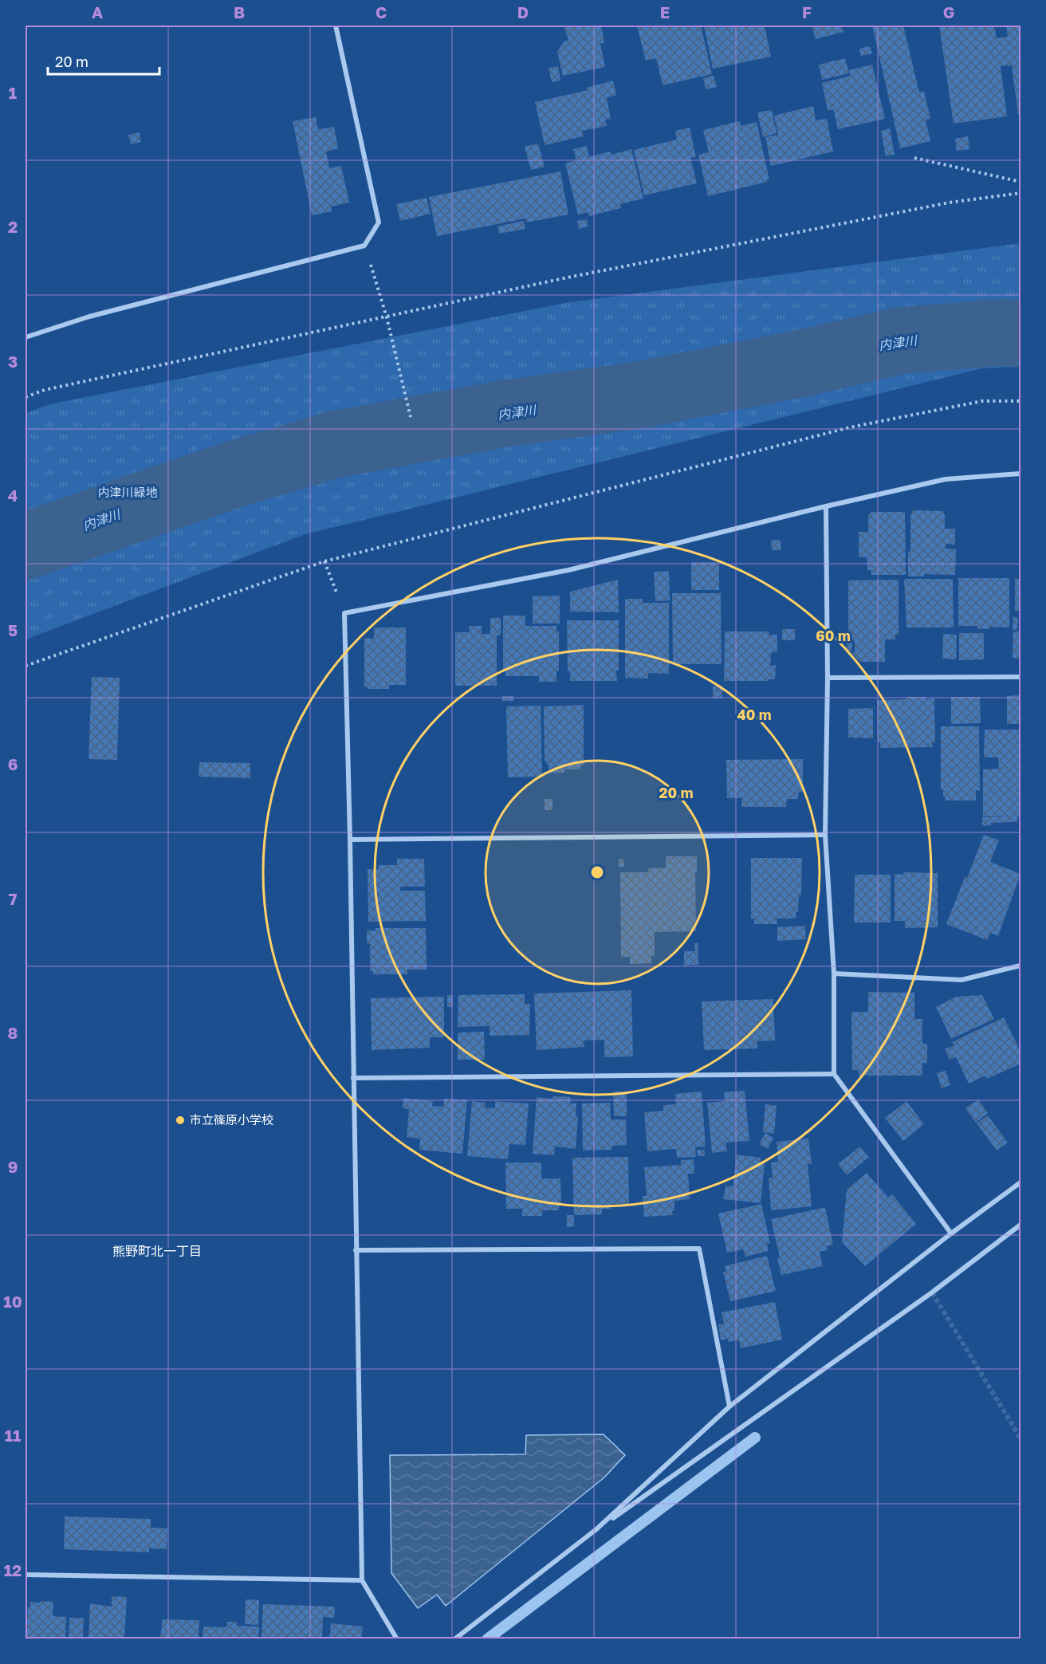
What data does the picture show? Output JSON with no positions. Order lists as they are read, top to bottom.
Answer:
{
  "districts": ["熊野町北一丁目"],
  "water": ["内津川"],
  "parks": ["内津川緑地"],
  "places": ["市立篠原小学校"],
  "scale_bar": "20 m",
  "grid": {
    "columns": [
      "A",
      "B",
      "C",
      "D",
      "E",
      "F",
      "G"
    ],
    "rows": [
      "1",
      "2",
      "3",
      "4",
      "5",
      "6",
      "7",
      "8",
      "9",
      "10",
      "11",
      "12"
    ]
  },
  "rings": ["60 m", "40 m", "20 m"]
}
